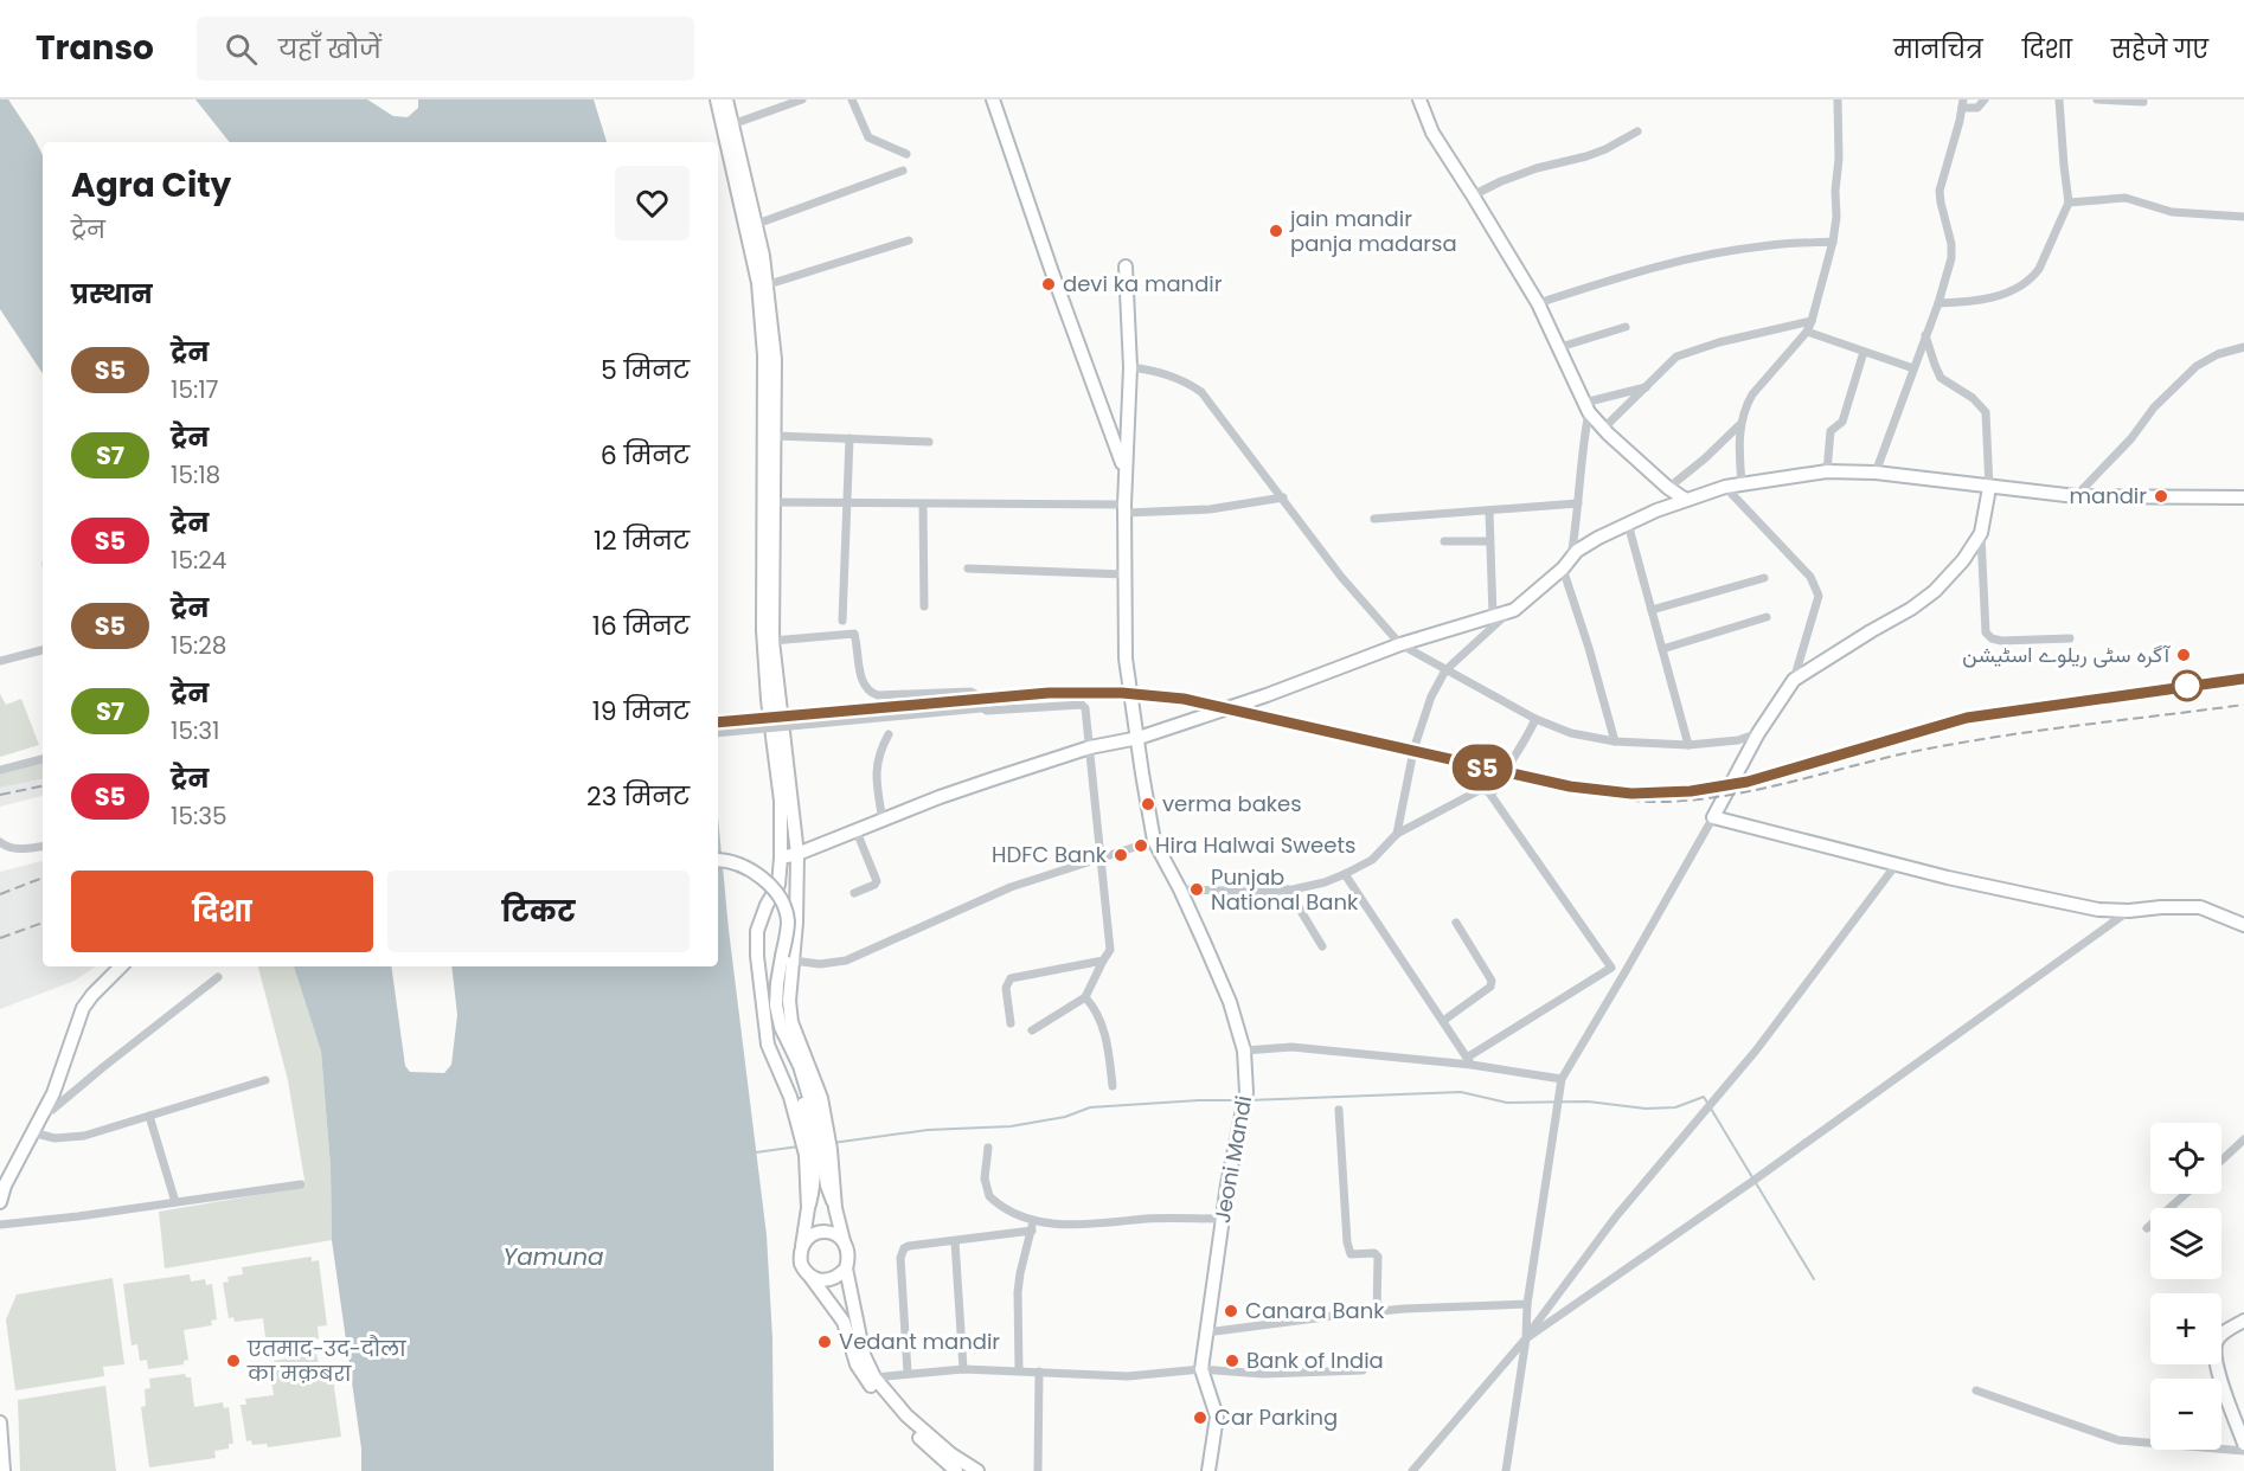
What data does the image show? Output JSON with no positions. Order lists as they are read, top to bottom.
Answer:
{
  "streets": {
    "main road": ["Jeoni Mandi"]
  },
  "water": ["Yamuna"],
  "places": [
    "jain mandir panja madarsa",
    "devi ka mandir",
    "mandir",
    "آگرہ سٹی ریلوے اسٹیشن",
    "verma bakes",
    "Hira Halwai Sweets",
    "HDFC Bank",
    "Punjab National Bank",
    "Canara Bank",
    "Vedant mandir",
    "एतमाद-उद-दौला का मक़बरा",
    "Bank of India",
    "Car Parking"
  ],
  "page": {
    "header": "Transo",
    "search": "यहाँ खोजें",
    "nav": ["मानचित्र", "दिशा", "सहेजे गए"],
    "on_map": "S5",
    "heading": [
      ["Agra City", "ट्रेन"],
      "प्रस्थान"
    ],
    "list": [
      {
        "mark": "S5",
        "name": "ट्रेन",
        "note": "15:17",
        "value": "5 मिनट"
      },
      {
        "mark": "S7",
        "name": "ट्रेन",
        "note": "15:18",
        "value": "6 मिनट"
      },
      {
        "mark": "S5",
        "name": "ट्रेन",
        "note": "15:24",
        "value": "12 मिनट"
      },
      {
        "mark": "S5",
        "name": "ट्रेन",
        "note": "15:28",
        "value": "16 मिनट"
      },
      {
        "mark": "S7",
        "name": "ट्रेन",
        "note": "15:31",
        "value": "19 मिनट"
      },
      {
        "mark": "S5",
        "name": "ट्रेन",
        "note": "15:35",
        "value": "23 मिनट"
      }
    ],
    "buttons": ["दिशा", "टिकट"],
    "map_buttons": ["+", "−"]
  }
}
